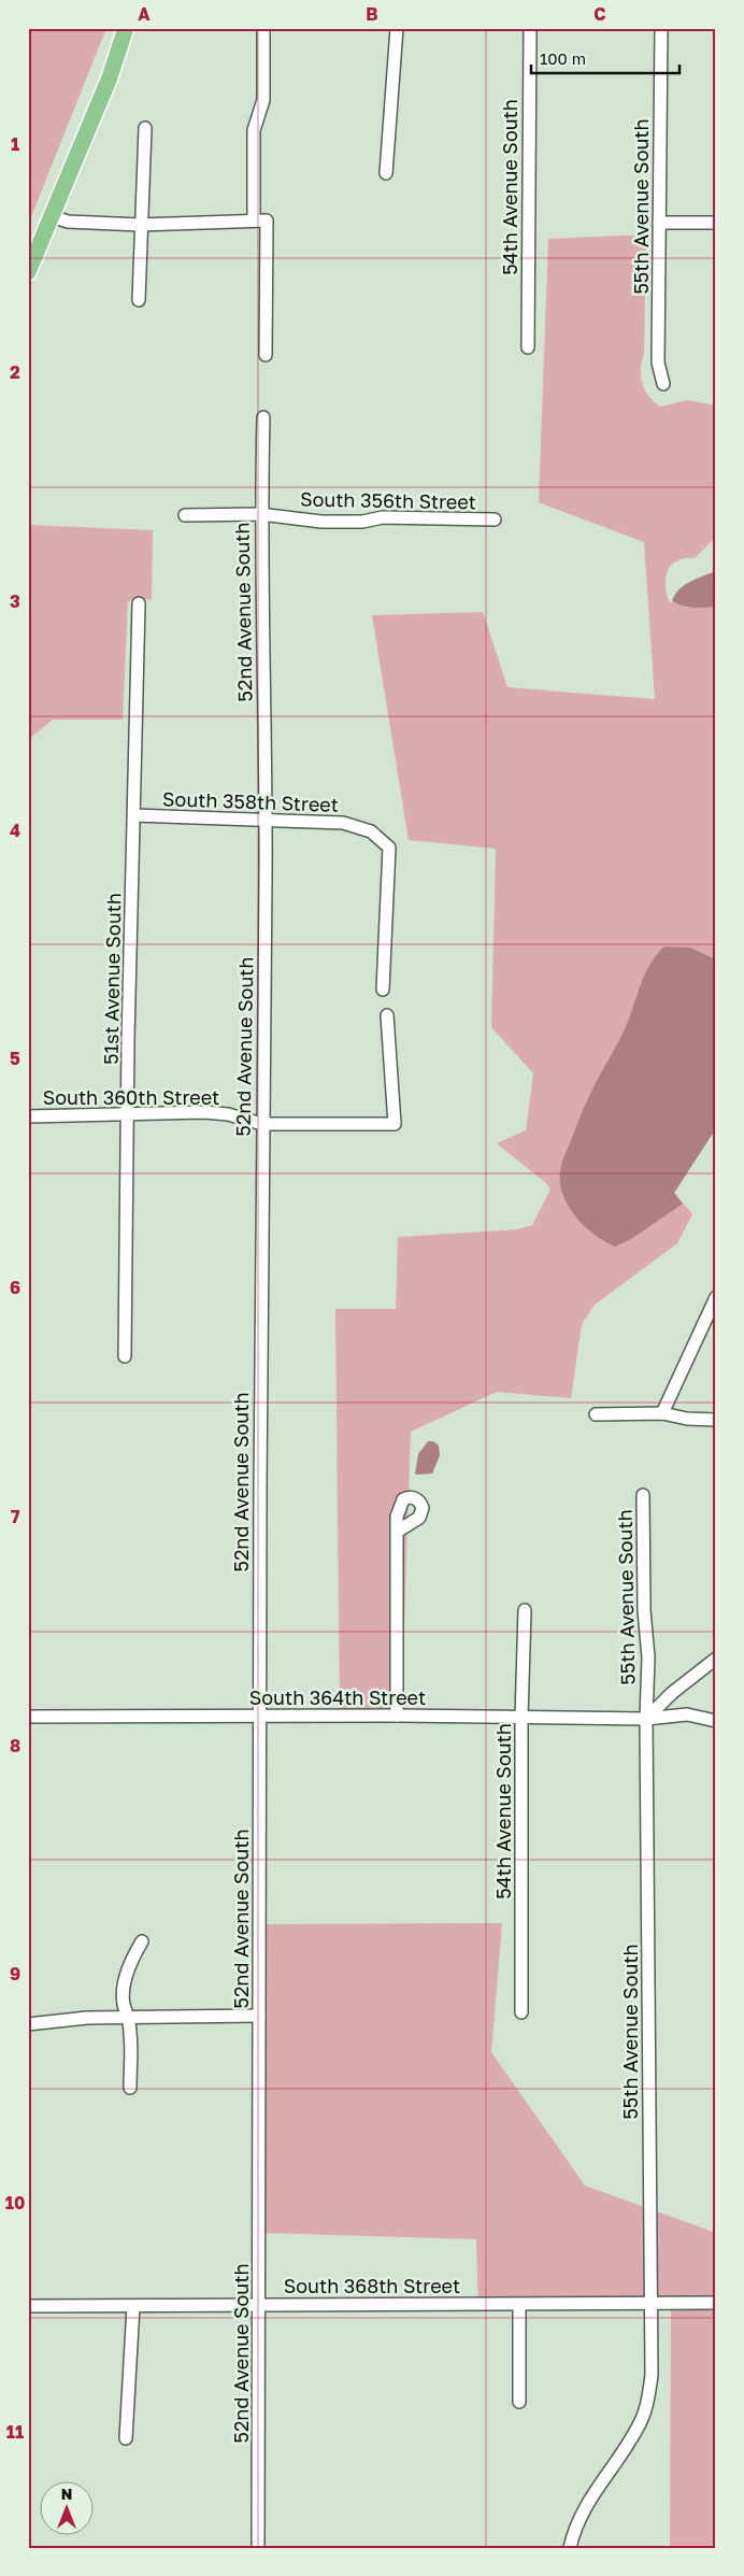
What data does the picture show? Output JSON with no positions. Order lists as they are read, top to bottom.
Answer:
{
  "streets": {
    "street": [
      "54th Avenue South",
      "55th Avenue South",
      "South 356th Street",
      "52nd Avenue South",
      "South 358th Street",
      "51st Avenue South",
      "South 360th Street",
      "South 364th Street",
      "South 368th Street"
    ]
  },
  "crossings": [
    ["54th Avenue South", "South 364th Street"],
    ["55th Avenue South", "South 364th Street"],
    ["55th Avenue South", "South 368th Street"],
    ["South 356th Street", "52nd Avenue South"],
    ["52nd Avenue South", "South 358th Street"],
    ["52nd Avenue South", "South 360th Street"],
    ["52nd Avenue South", "South 364th Street"],
    ["52nd Avenue South", "South 368th Street"],
    ["South 358th Street", "51st Avenue South"],
    ["51st Avenue South", "South 360th Street"]
  ],
  "scale_bar": "100 m",
  "north": "top",
  "grid": {
    "columns": ["A", "B", "C"],
    "rows": [
      "1",
      "2",
      "3",
      "4",
      "5",
      "6",
      "7",
      "8",
      "9",
      "10",
      "11"
    ]
  }
}
